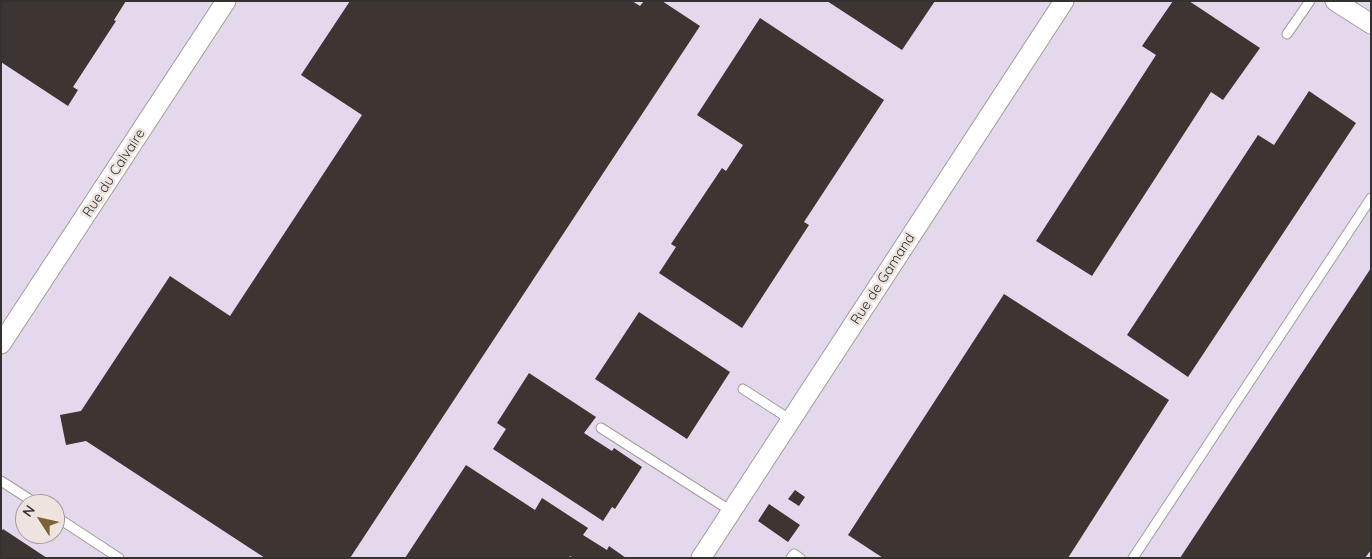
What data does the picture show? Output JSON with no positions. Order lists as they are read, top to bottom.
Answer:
{
  "streets": {
    "street": ["Rue du Calvaire", "Rue de Gamand"]
  },
  "north": "top left"
}
